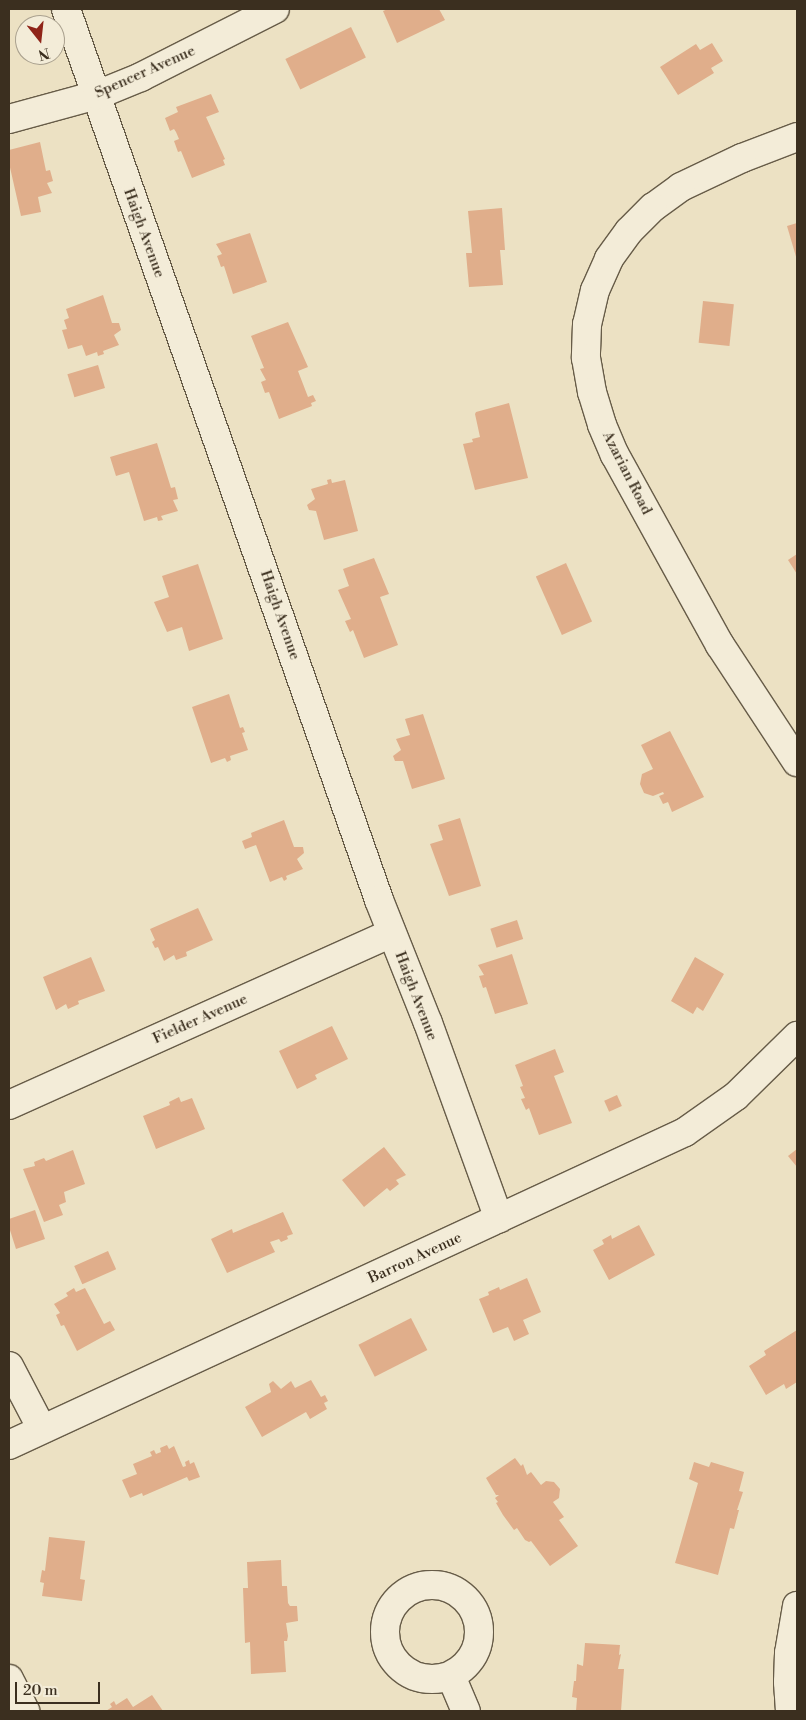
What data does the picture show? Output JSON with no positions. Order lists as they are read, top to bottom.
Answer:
{
  "streets": {
    "street": [
      "Spencer Avenue",
      "Haigh Avenue",
      "Azarian Road",
      "Fielder Avenue",
      "Barron Avenue"
    ]
  },
  "crossings": [
    ["Spencer Avenue", "Haigh Avenue"],
    ["Haigh Avenue", "Fielder Avenue"],
    ["Haigh Avenue", "Barron Avenue"]
  ],
  "scale_bar": "20 m",
  "north": "bottom"
}
